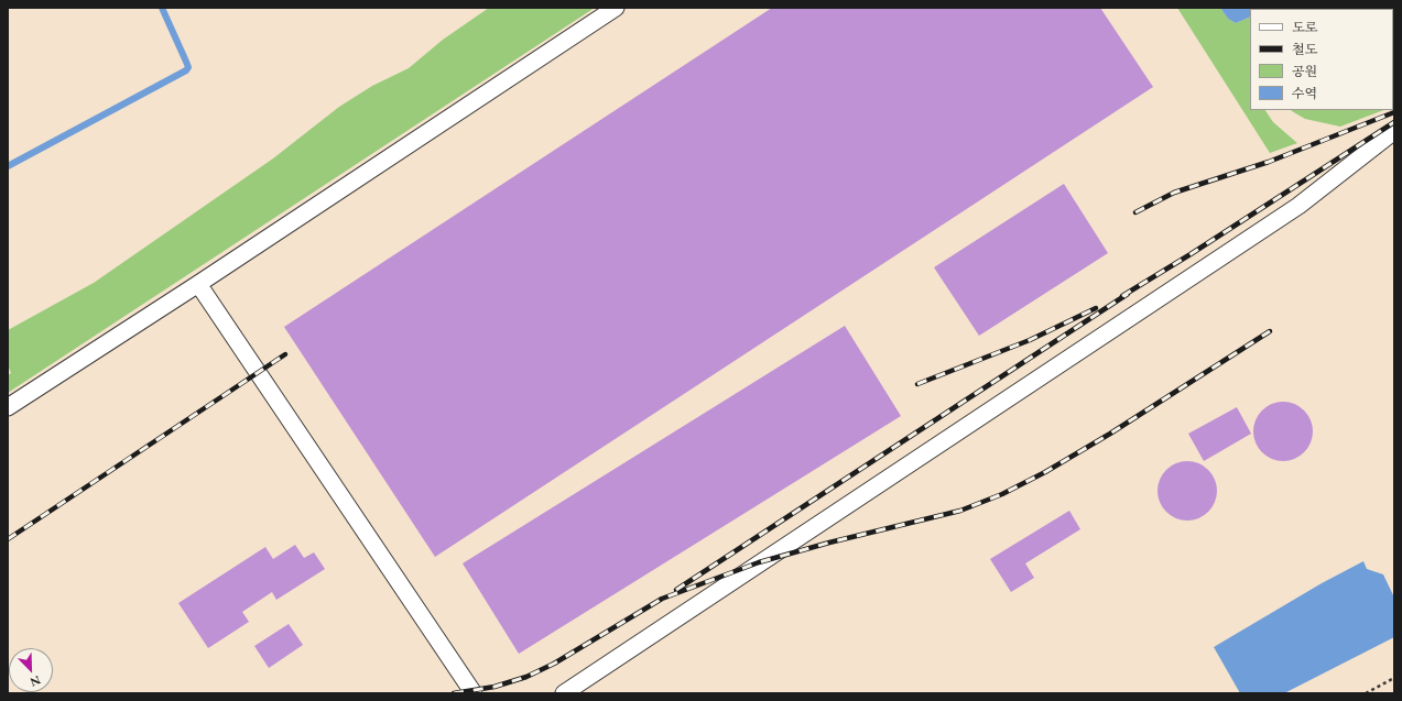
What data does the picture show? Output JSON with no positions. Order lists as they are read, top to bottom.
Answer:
{
  "legend": [
    "도로",
    "철도",
    "공원",
    "수역"
  ],
  "north": "bottom right"
}
